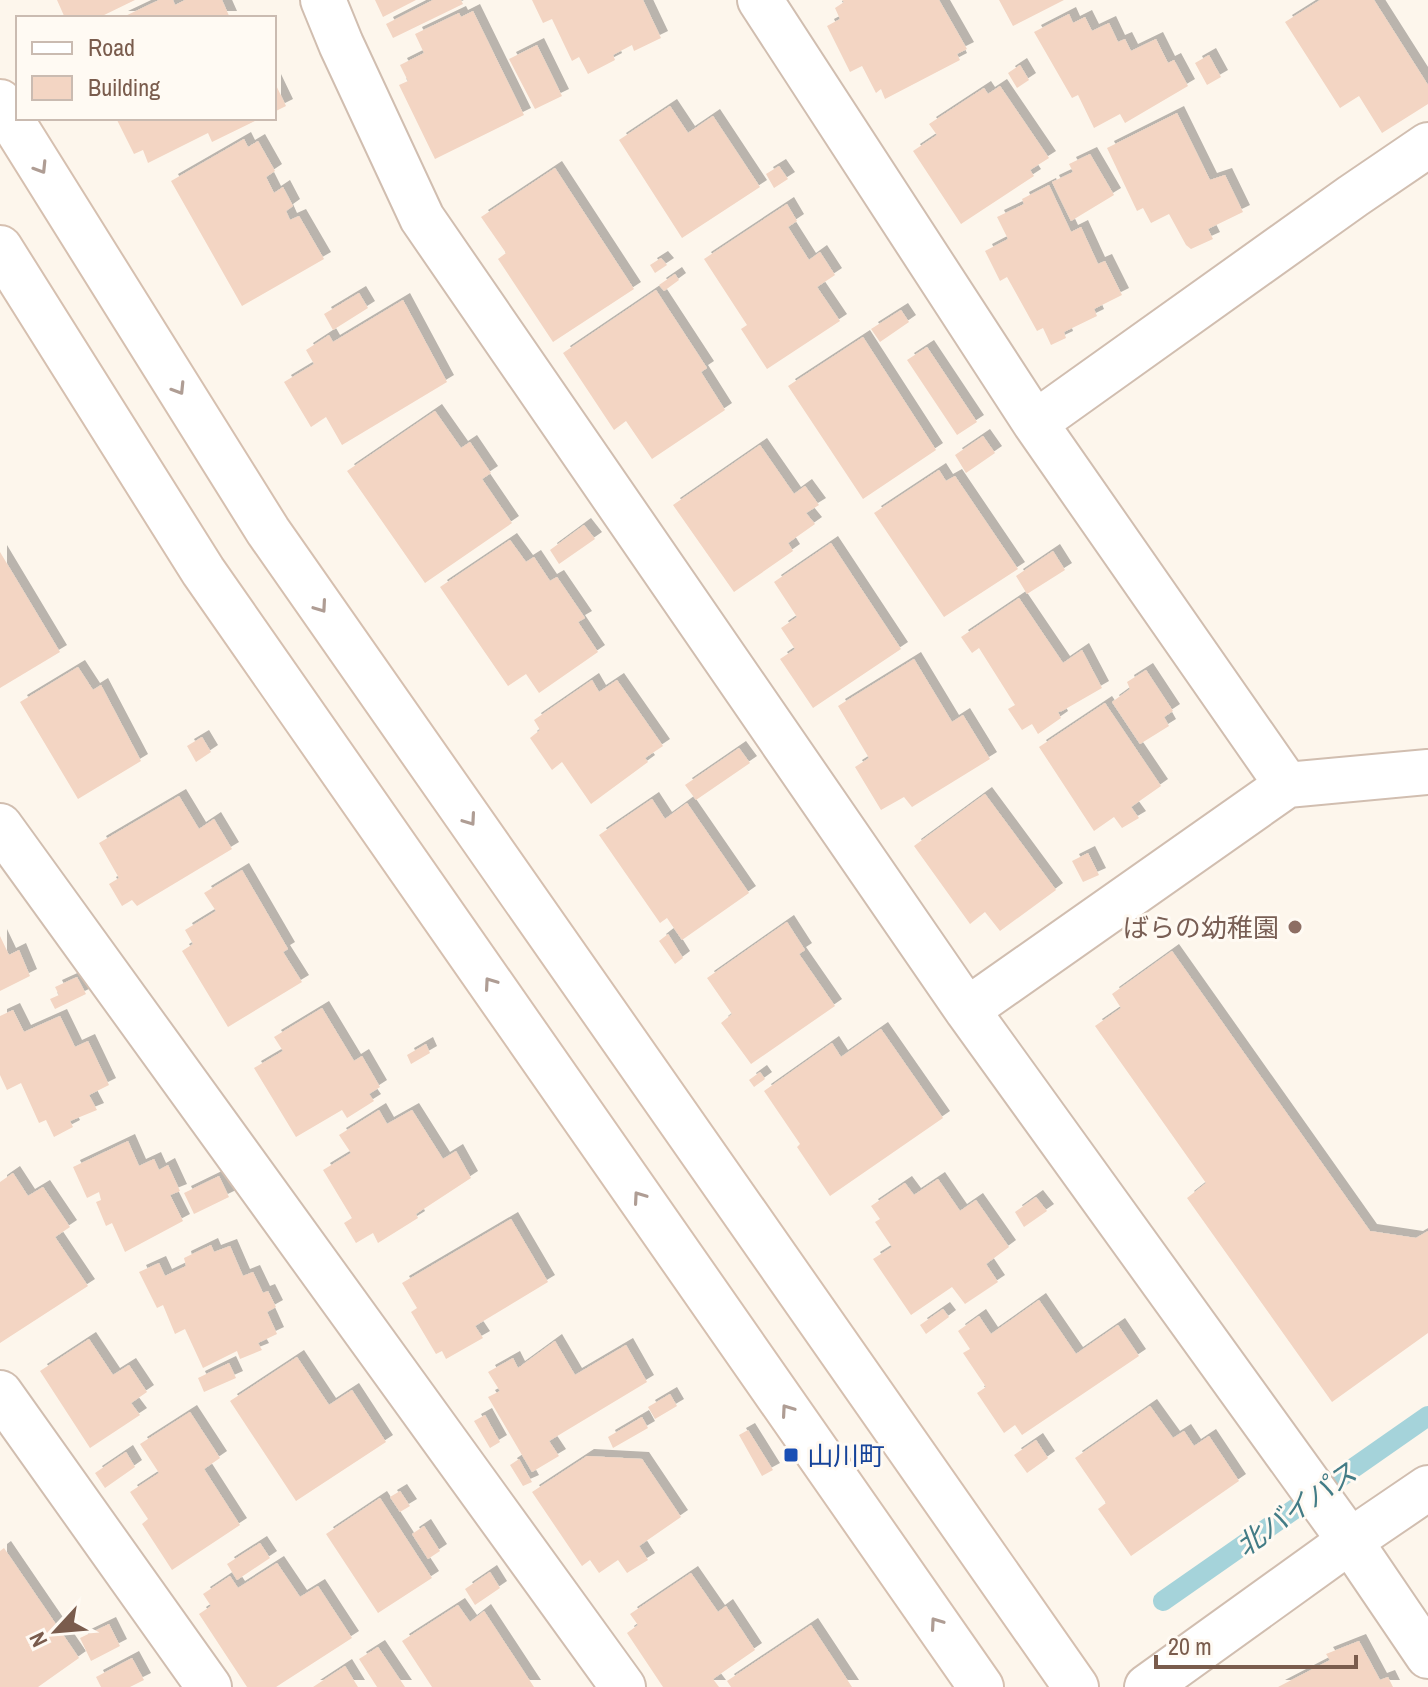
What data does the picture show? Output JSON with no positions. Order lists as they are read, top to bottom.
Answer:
{
  "water": ["北バイパス"],
  "places": {
    "other": ["ばらの幼稚園"],
    "transit": ["山川町"]
  },
  "legend": ["Road", "Building"],
  "scale_bar": "20 m",
  "north": "bottom left"
}
